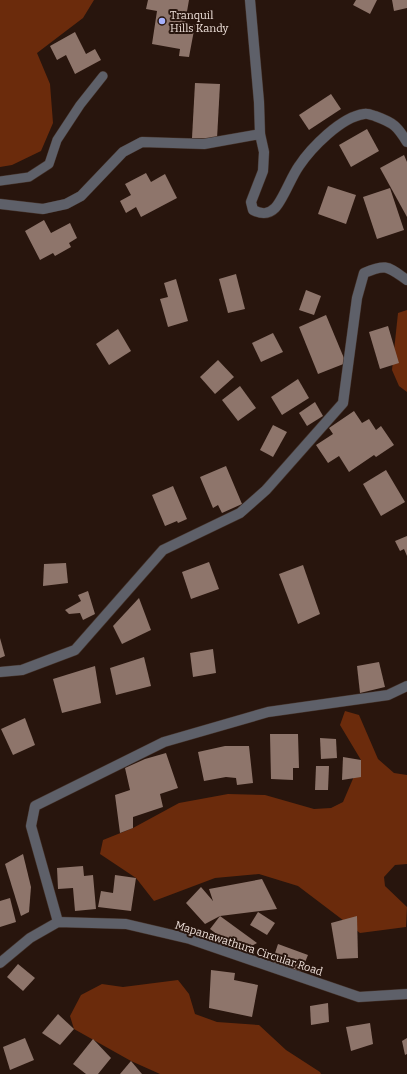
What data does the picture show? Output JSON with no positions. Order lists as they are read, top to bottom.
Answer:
{
  "streets": {
    "street": ["Mapanawathura Circular Road"]
  },
  "places": ["Tranquil Hills Kandy"]
}
